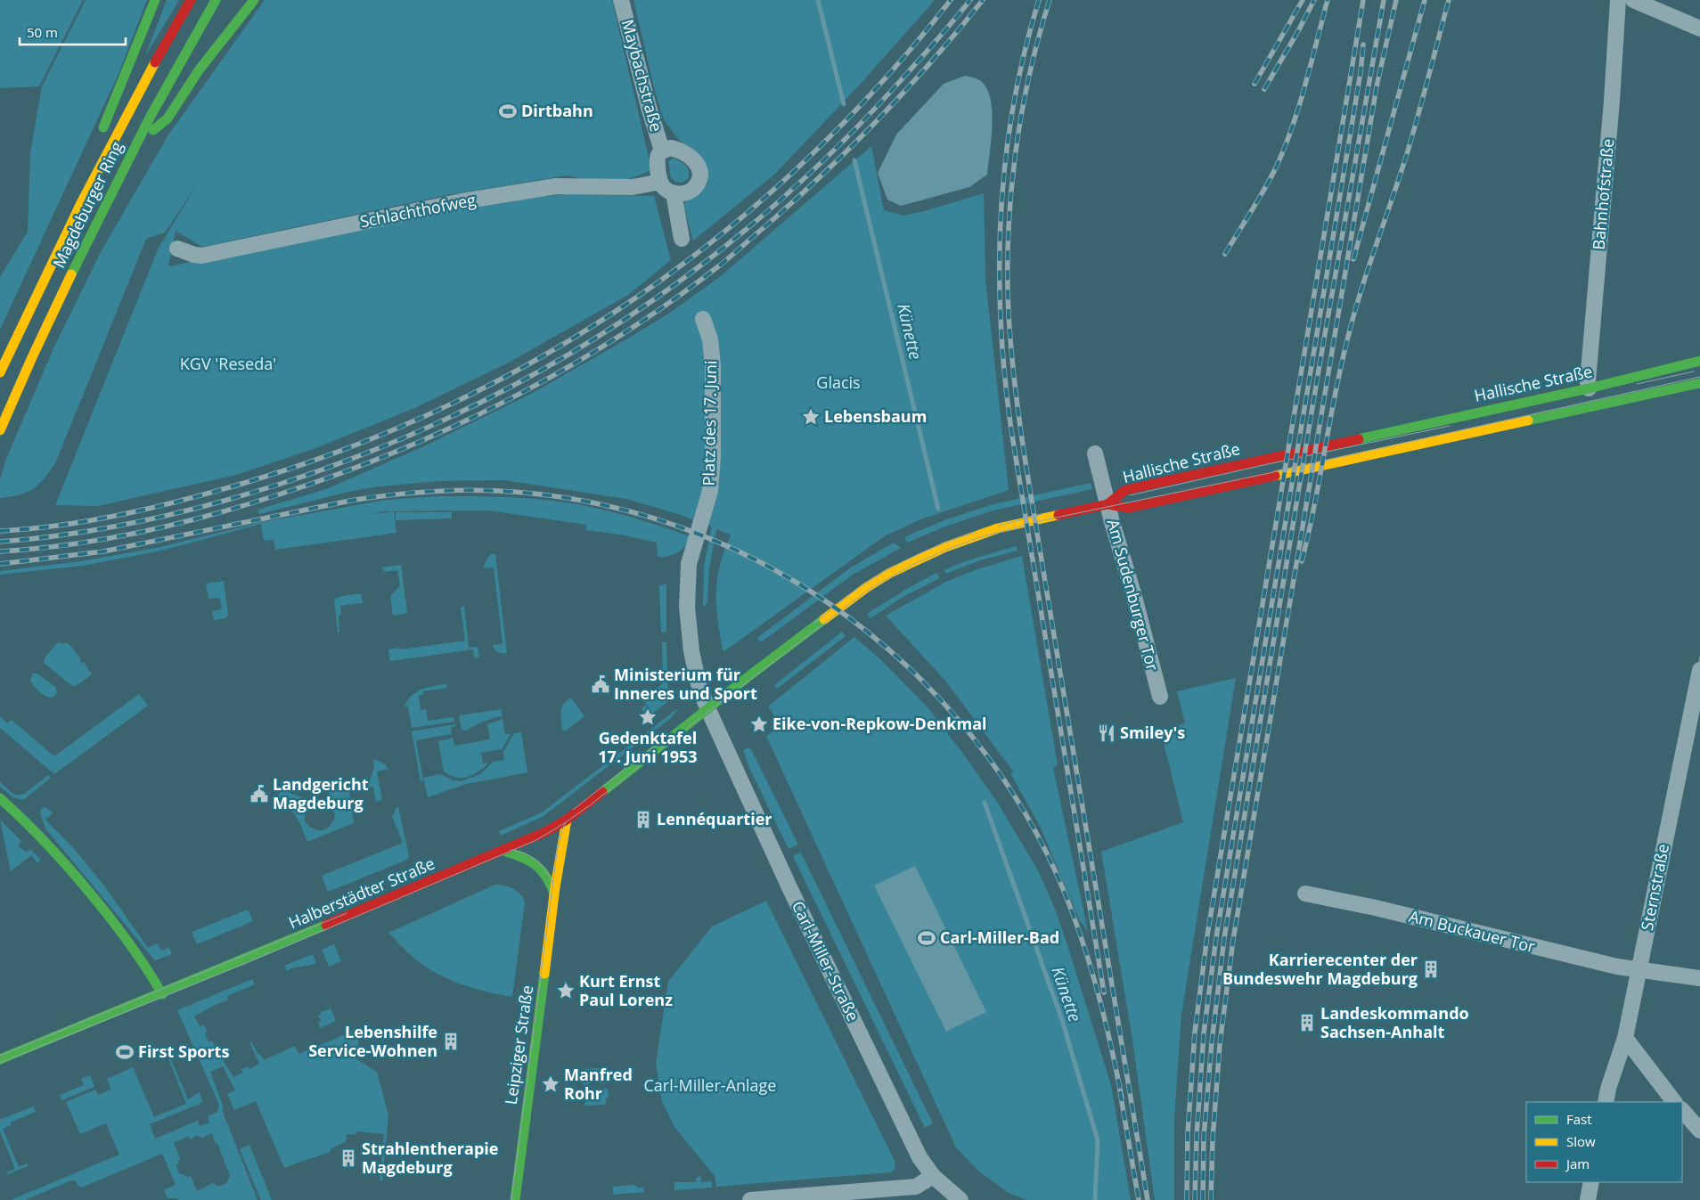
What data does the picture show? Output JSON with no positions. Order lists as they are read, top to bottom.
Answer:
{
  "streets": {
    "main road": [
      "Magdeburger Ring",
      "Hallische Straße",
      "Halberstädter Straße",
      "Leipziger Straße"
    ],
    "street": [
      "Maybachstraße",
      "Bahnhofstraße",
      "Schlachthofweg",
      "Platz des 17. Juni",
      "Am Sudenburger Tor",
      "Sternstraße",
      "Am Buckauer Tor",
      "Carl-Miller-Straße"
    ]
  },
  "crossings": [
    ["Maybachstraße", "Schlachthofweg"],
    ["Bahnhofstraße", "Hallische Straße"],
    ["Hallische Straße", "Am Sudenburger Tor"],
    ["Hallische Straße", "Halberstädter Straße"],
    ["Platz des 17. Juni", "Halberstädter Straße"],
    ["Platz des 17. Juni", "Carl-Miller-Straße"],
    ["Am Sudenburger Tor", "Halberstädter Straße"],
    ["Sternstraße", "Am Buckauer Tor"],
    ["Halberstädter Straße", "Carl-Miller-Straße"],
    ["Halberstädter Straße", "Leipziger Straße"]
  ],
  "water": ["Künette"],
  "parks": ["KGV 'Reseda'", "Glacis", "Carl-Miller-Anlage"],
  "places": {
    "sports": ["Dirtbahn", "Carl-Miller-Bad", "First Sports"],
    "place": [
      "Lebensbaum",
      "Gedenktafel 17. Juni 1953",
      "Eike-von-Repkow-Denkmal",
      "Kurt Ernst Paul Lorenz",
      "Manfred Rohr"
    ],
    "public building": ["Ministerium für Inneres und Sport", "Landgericht Magdeburg"],
    "restaurant": ["Smiley's"],
    "building": [
      "Lennéquartier",
      "Karrierecenter der Bundeswehr Magdeburg",
      "Landeskommando Sachsen-Anhalt",
      "Lebenshilfe Service-Wohnen",
      "Strahlentherapie Magdeburg"
    ]
  },
  "legend": ["Fast", "Slow", "Jam"],
  "scale_bar": "50 m"
}
